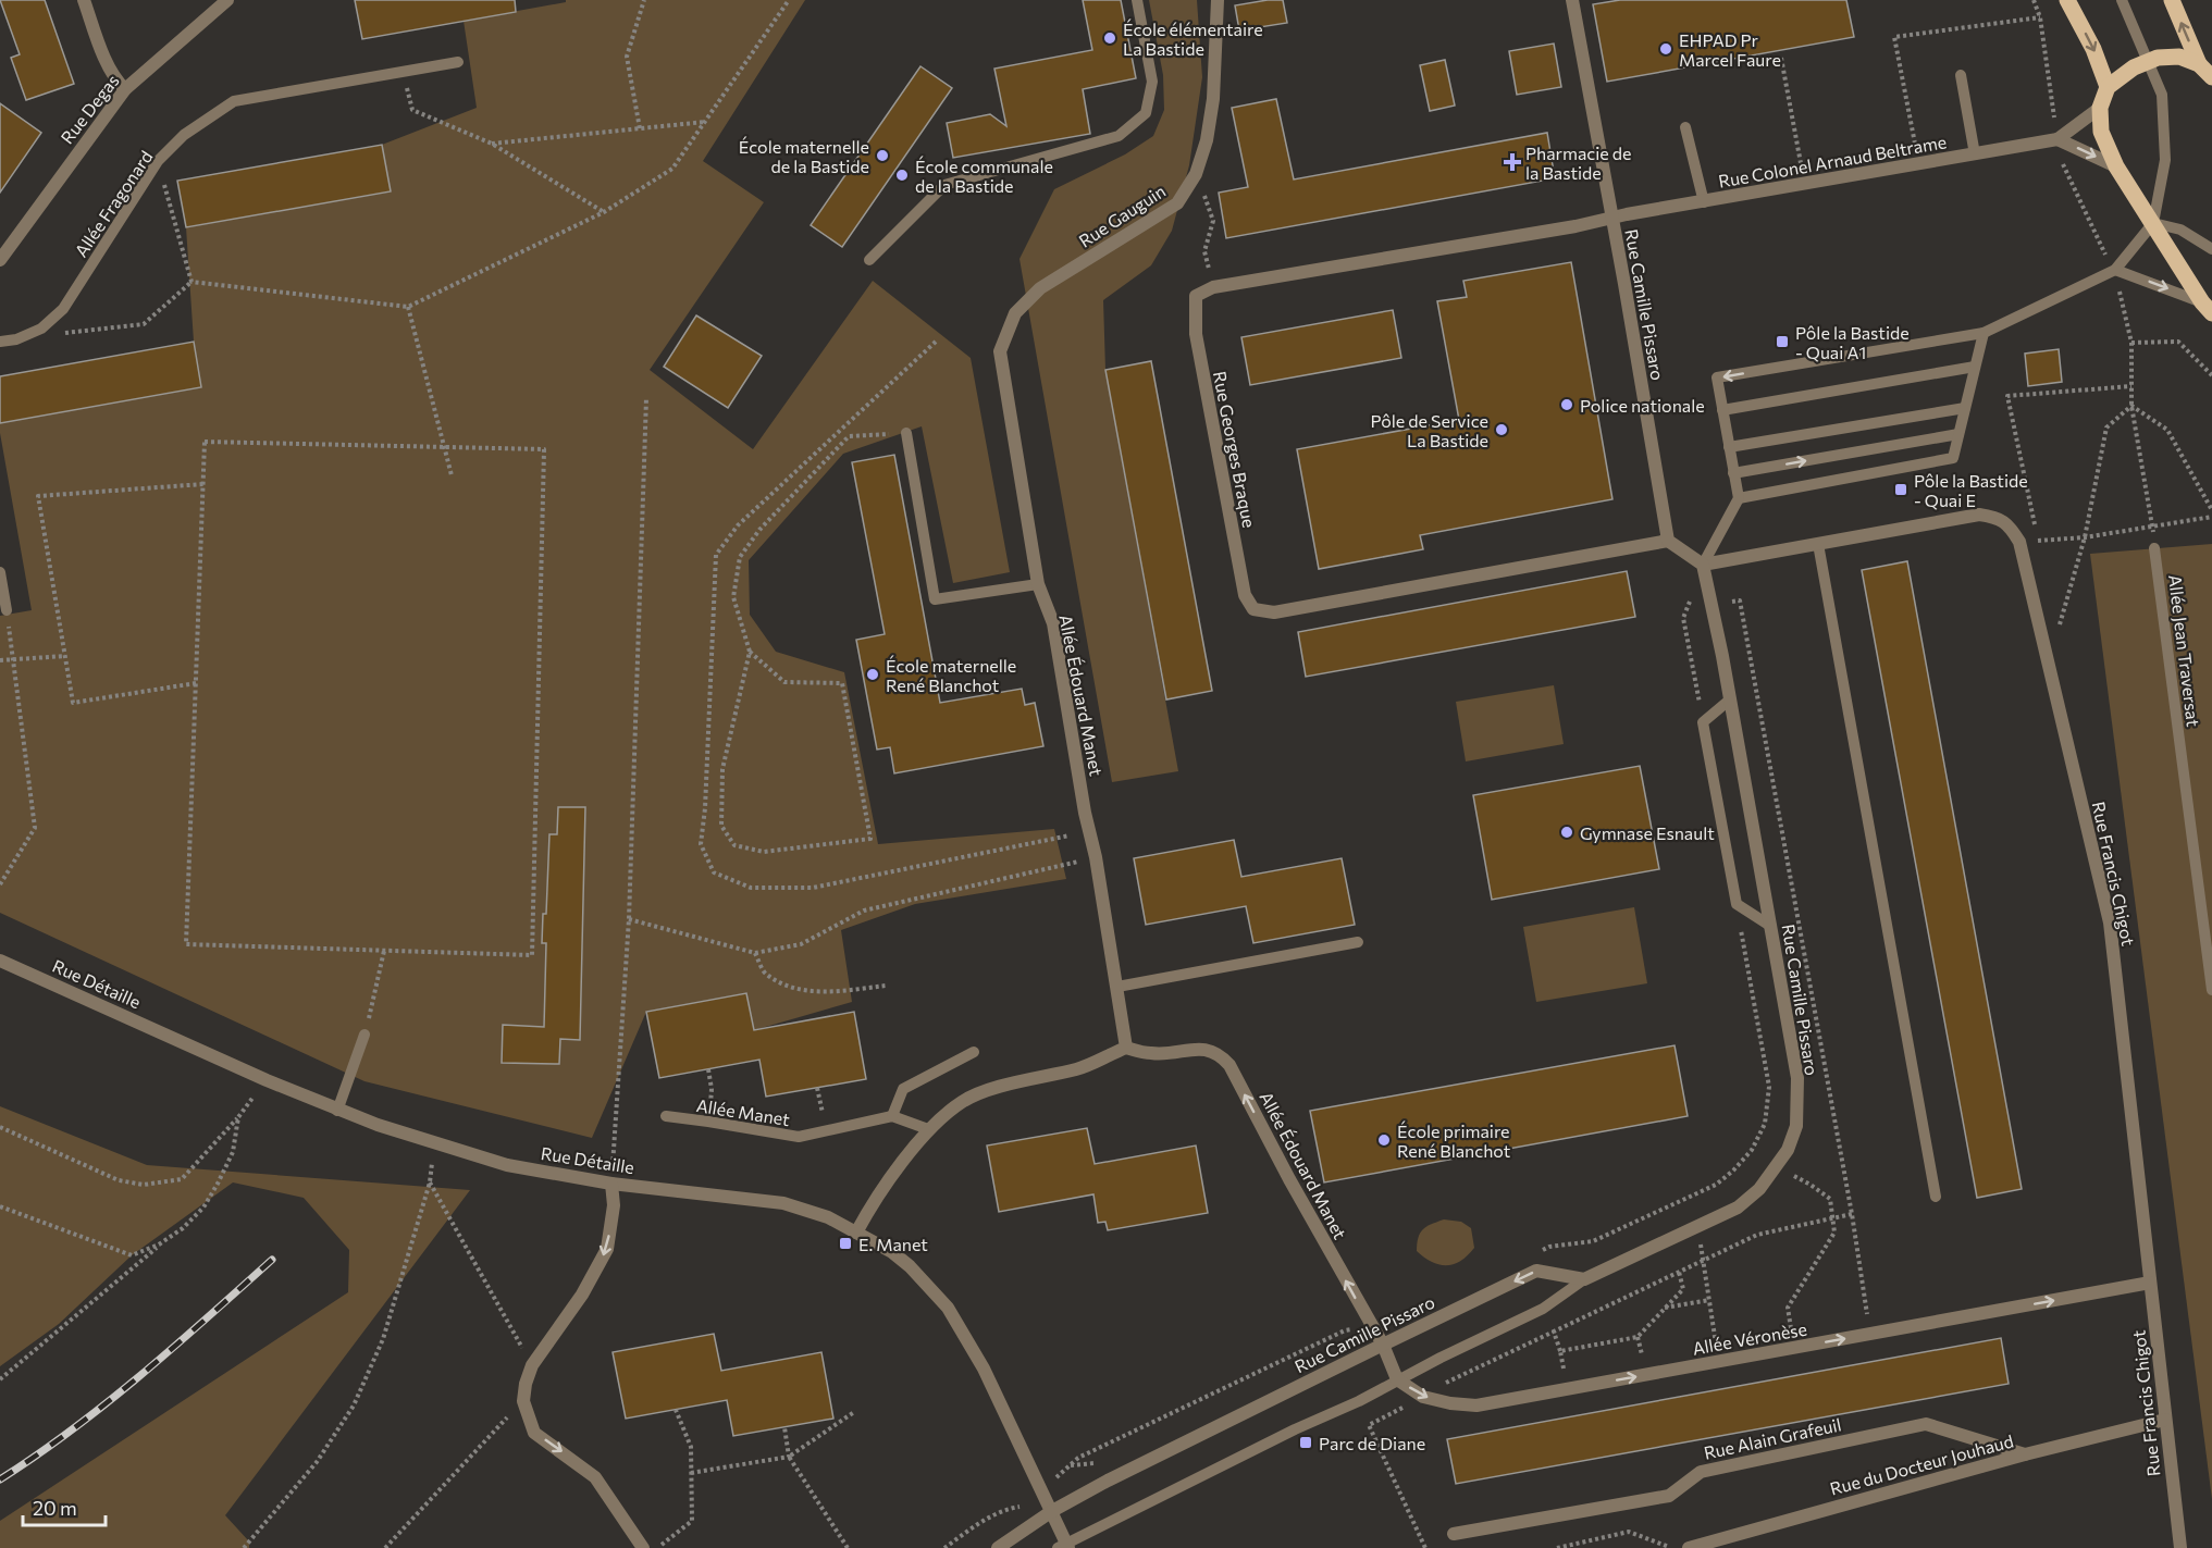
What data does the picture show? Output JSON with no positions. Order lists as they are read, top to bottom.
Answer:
{
  "streets": {
    "street": [
      "Rue Degas",
      "Rue Colonel Arnaud Beltrame",
      "Rue Gauguin",
      "Rue Camille Pissaro",
      "Rue Georges Braque",
      "Allée Édouard Manet",
      "Rue Francis Chigot",
      "Rue Détaille",
      "Allée Véronèse",
      "Rue Alain Grafeuil",
      "Rue du Docteur Jouhaud"
    ],
    "lane": ["Allée Fragonard", "Allée Jean Traversat", "Allée Manet"]
  },
  "crossings": [
    ["Rue Colonel Arnaud Beltrame", "Rue Camille Pissaro"],
    ["Rue Gauguin", "Allée Édouard Manet"],
    ["Rue Camille Pissaro", "Rue Georges Braque"],
    ["Rue Camille Pissaro", "Allée Édouard Manet"],
    ["Rue Camille Pissaro", "Rue Francis Chigot"],
    ["Rue Camille Pissaro", "Rue Détaille"],
    ["Rue Francis Chigot", "Allée Véronèse"],
    ["Rue Francis Chigot", "Rue du Docteur Jouhaud"],
    ["Rue Alain Grafeuil", "Rue du Docteur Jouhaud"]
  ],
  "one_way": ["Allée Véronèse"],
  "places": {
    "other": [
      "École élémentaire La Bastide",
      "EHPAD Pr Marcel Faure",
      "École maternelle de la Bastide",
      "École communale de la Bastide",
      "Police nationale",
      "Pôle de Service La Bastide",
      "École maternelle René Blanchot",
      "Gymnase Esnault",
      "École primaire René Blanchot"
    ],
    "health": ["Pharmacie de la Bastide"],
    "transit": [
      "Pôle la Bastide - Quai A1",
      "Pôle la Bastide - Quai E",
      "E. Manet",
      "Parc de Diane"
    ]
  },
  "scale_bar": "20 m"
}
